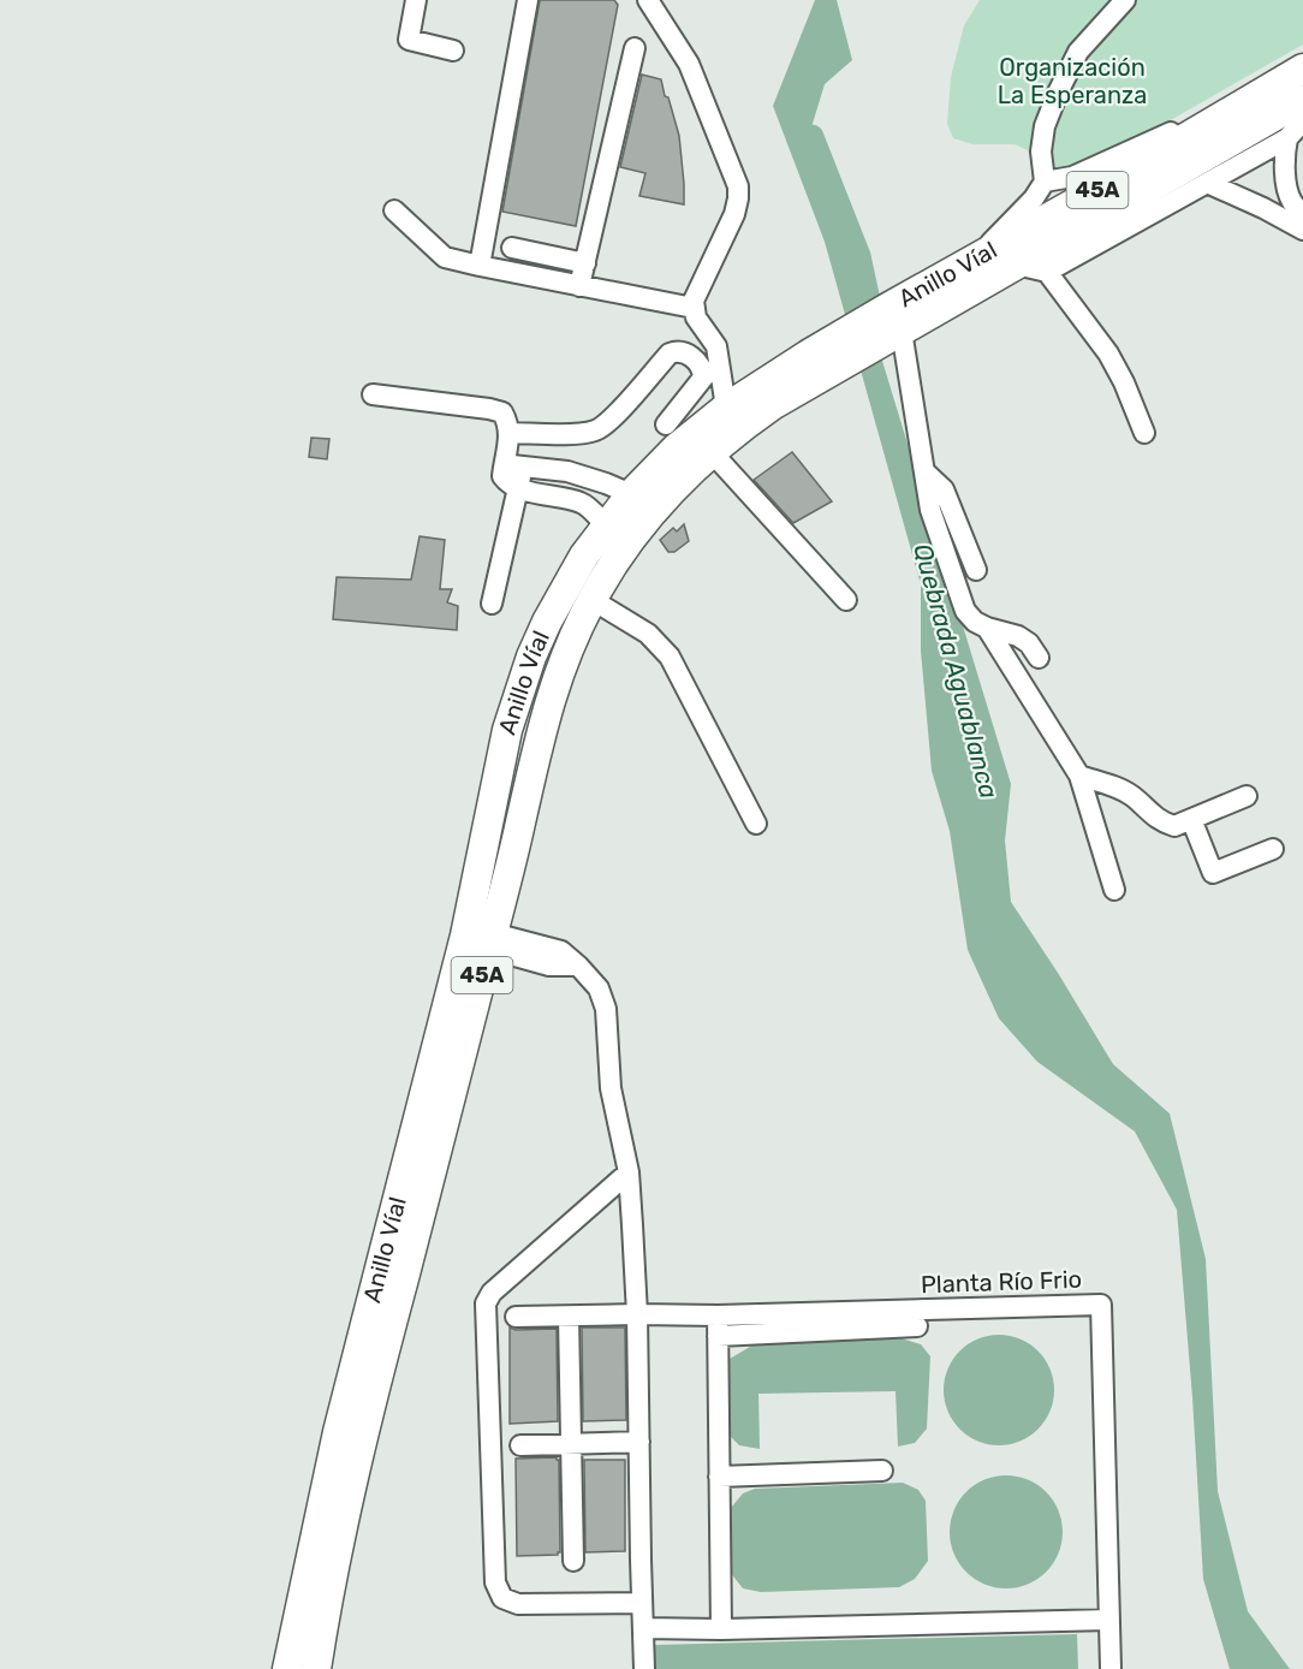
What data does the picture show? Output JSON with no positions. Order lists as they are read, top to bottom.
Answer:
{
  "streets": {
    "highway": ["45A", "Anillo Víal"],
    "lane": ["Planta Río Frio"]
  },
  "water": ["Quebrada Aguablanca"],
  "parks": ["Organización La Esperanza"]
}
